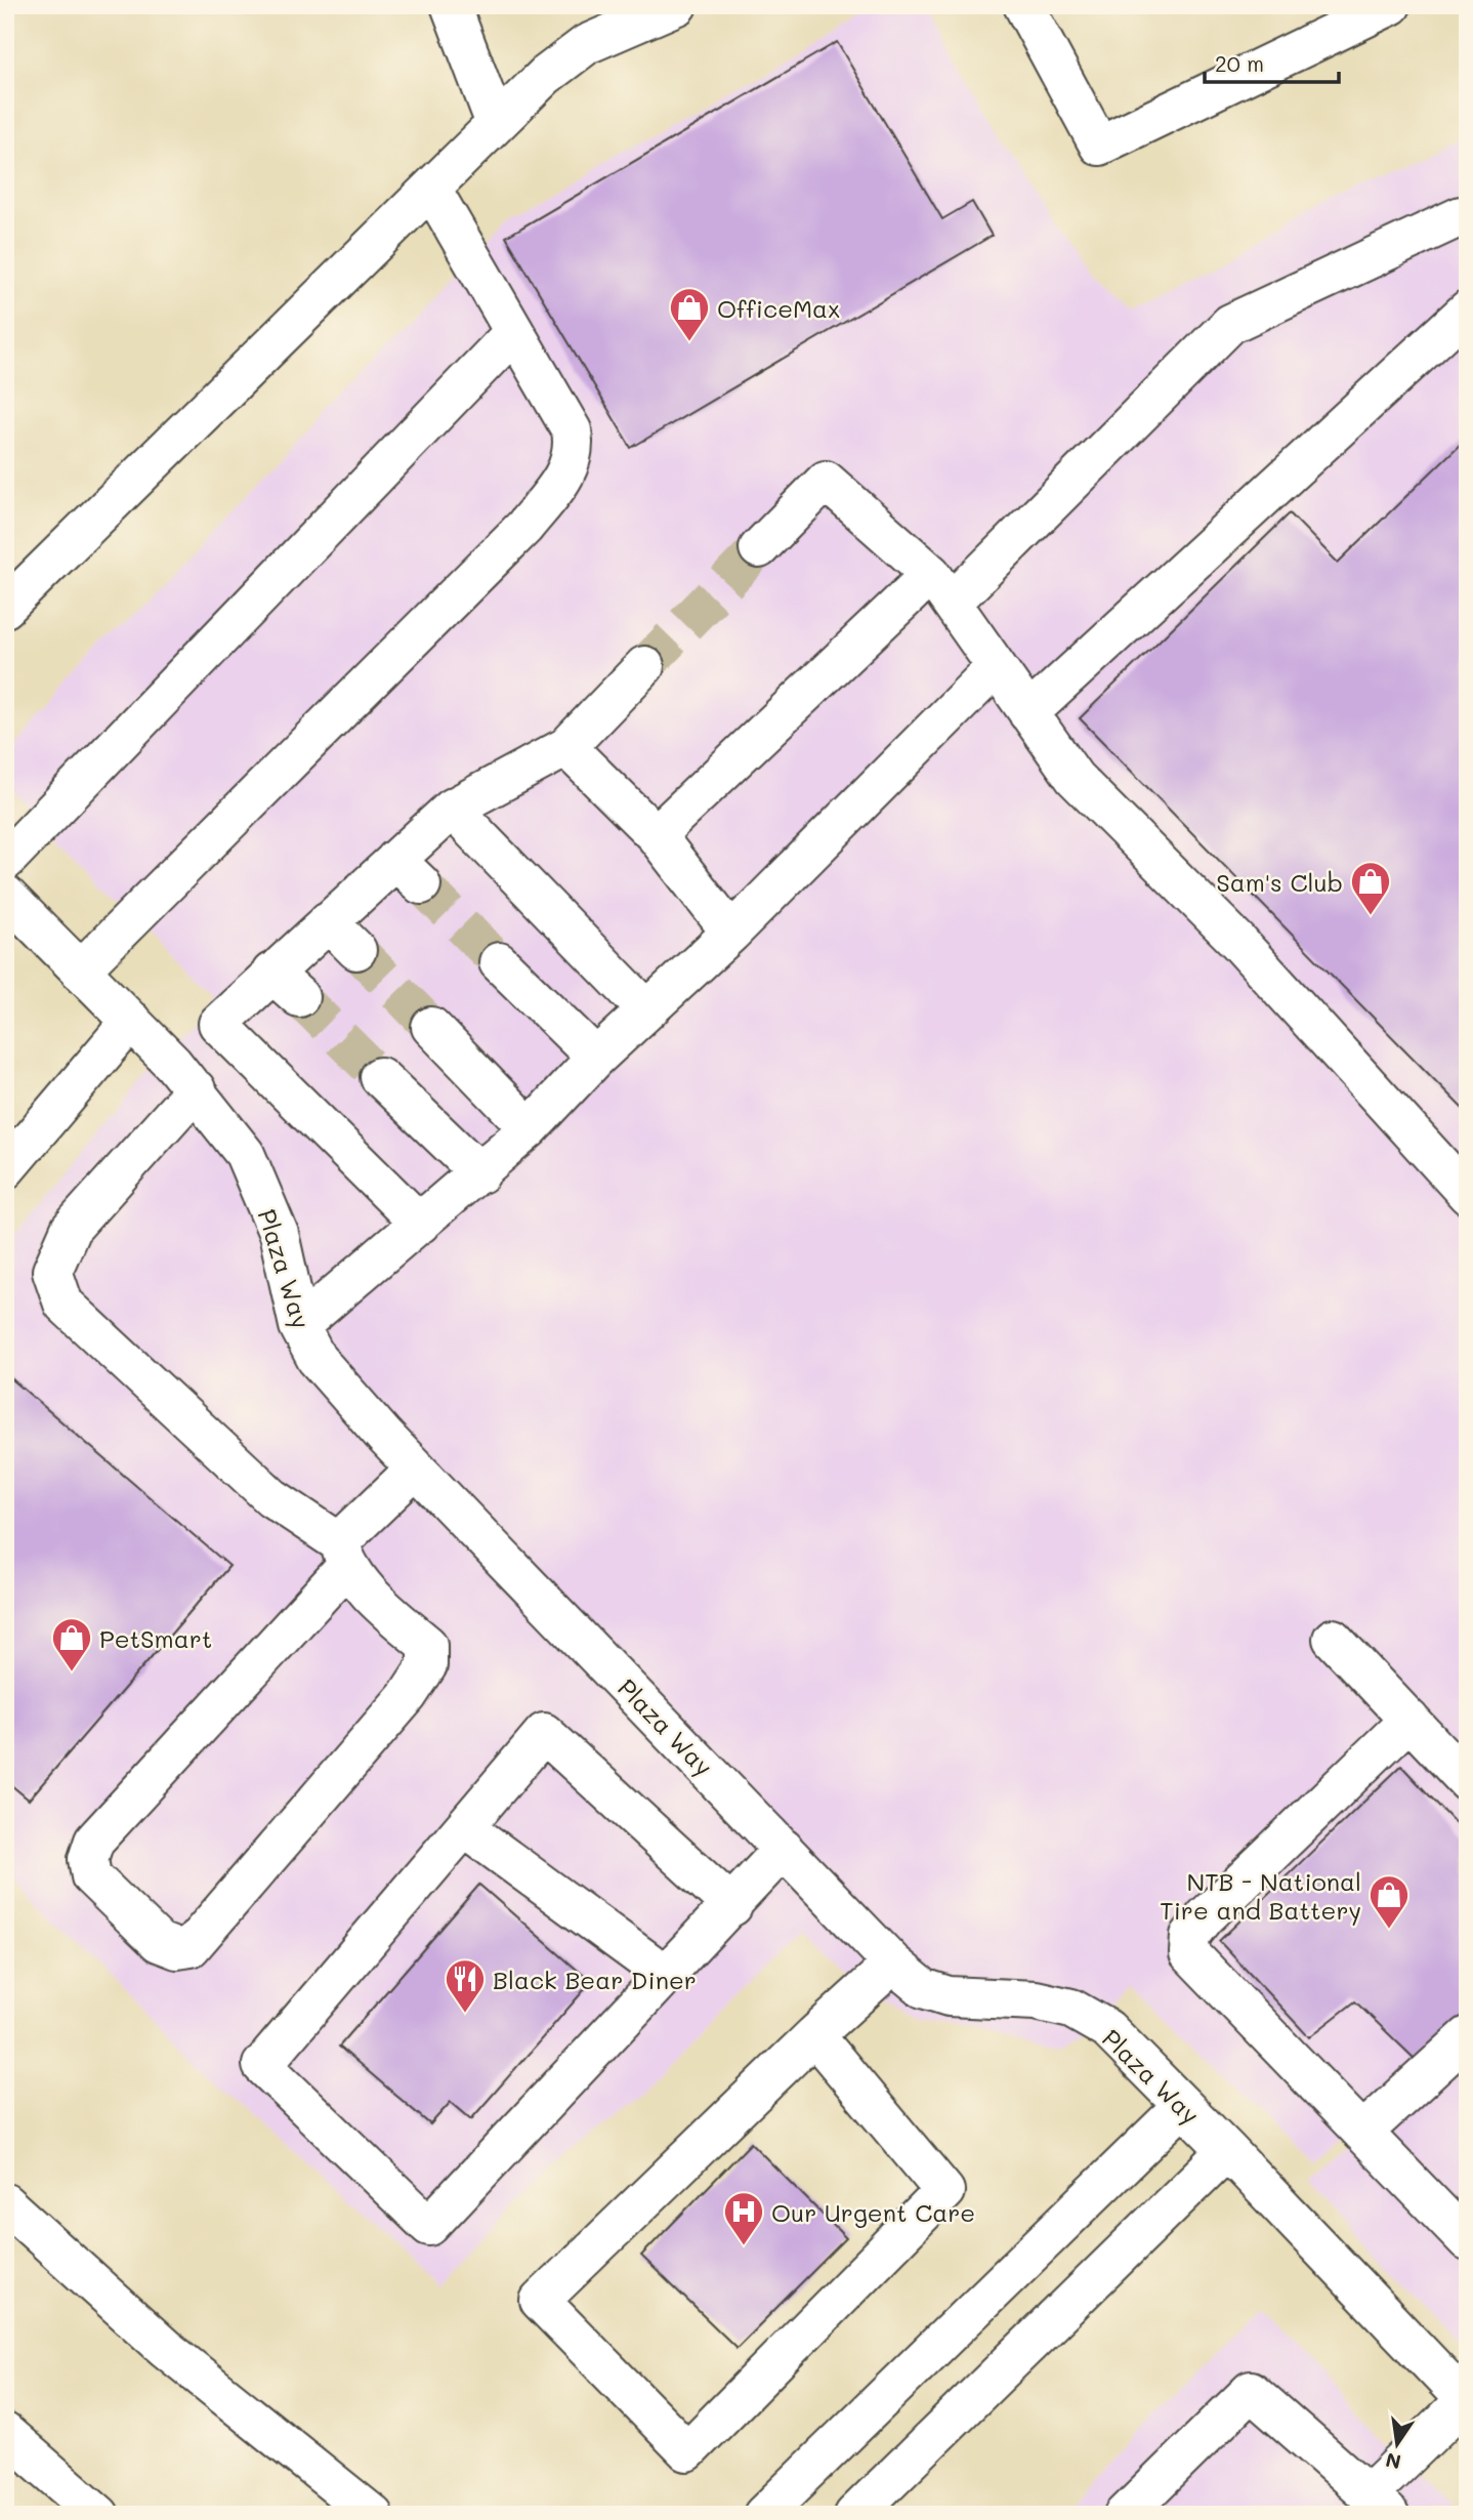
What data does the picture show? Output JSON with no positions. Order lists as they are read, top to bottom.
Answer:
{
  "streets": {
    "main road": ["Plaza Way"]
  },
  "places": {
    "shop": [
      "OfficeMax",
      "Sam's Club",
      "PetSmart",
      "NTB - National Tire and Battery"
    ],
    "restaurant": ["Black Bear Diner"],
    "hospital": ["Our Urgent Care"]
  },
  "scale_bar": "20 m",
  "north": "bottom"
}
